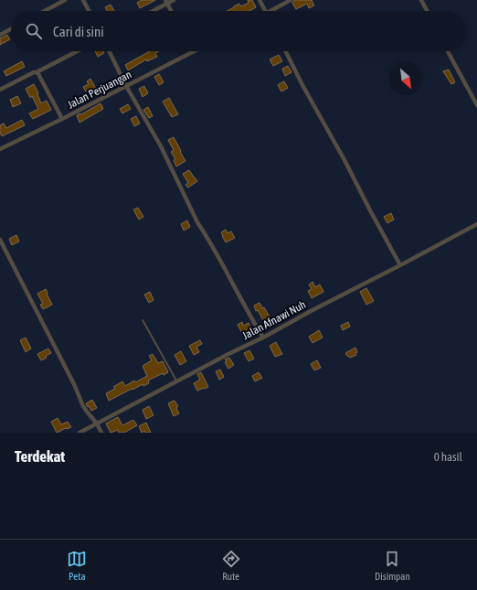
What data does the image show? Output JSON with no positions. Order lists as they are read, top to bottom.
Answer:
{
  "streets": {
    "street": ["Jalan Perjuangan", "Jalan Afnawi Nuh"]
  },
  "north": "bottom right",
  "page": {
    "search": "Cari di sini",
    "heading": ["Terdekat", "0 hasil"],
    "nav": ["Peta", "Rute", "Disimpan"]
  }
}
